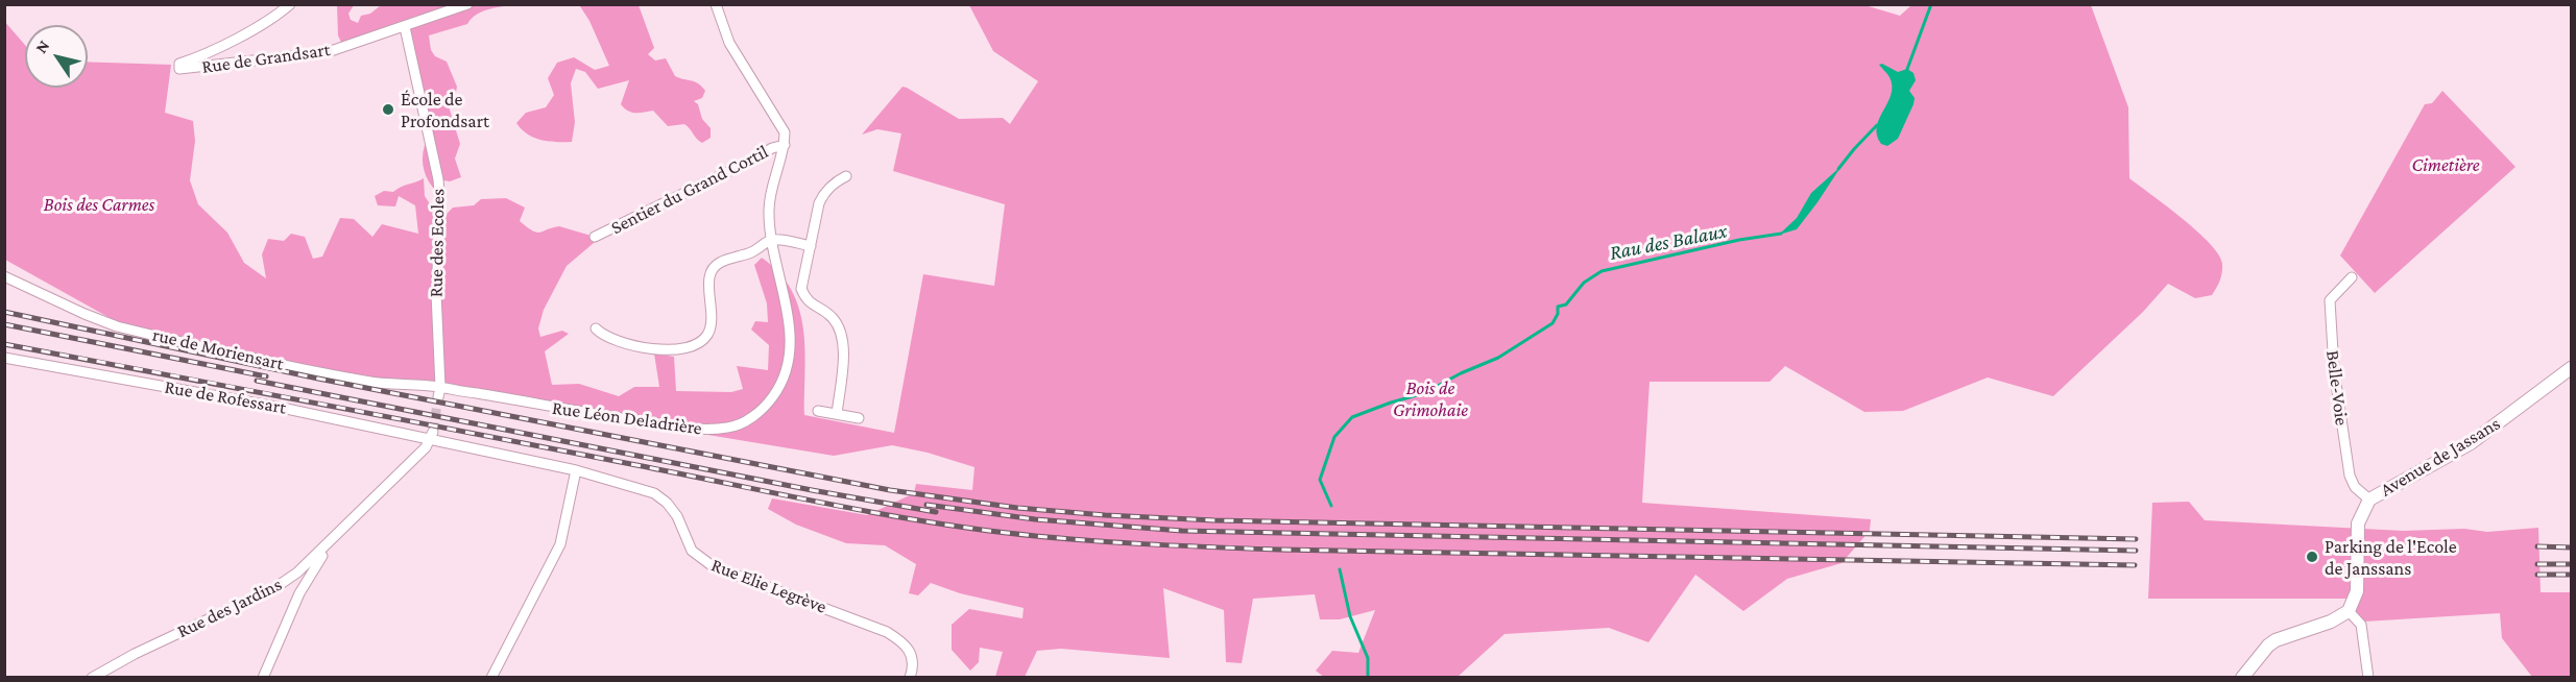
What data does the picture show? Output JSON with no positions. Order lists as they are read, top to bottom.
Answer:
{
  "streets": {
    "street": [
      "Rue de Grandsart",
      "Sentier du Grand Cortil",
      "Rue des Ecoles",
      "rue de Moriensart",
      "Belle-Voie",
      "Rue de Rofessart",
      "Rue Léon Deladrière",
      "Avenue de Jassans",
      "Rue Elie Legrève",
      "Rue des Jardins"
    ]
  },
  "crossings": [
    ["Rue de Grandsart", "Rue des Ecoles"],
    ["Sentier du Grand Cortil", "Rue Léon Deladrière"],
    ["Rue des Ecoles", "rue de Moriensart"],
    ["Rue des Ecoles", "Rue Léon Deladrière"],
    ["rue de Moriensart", "Rue Léon Deladrière"],
    ["Belle-Voie", "Avenue de Jassans"],
    ["Rue de Rofessart", "Rue Elie Legrève"],
    ["Rue de Rofessart", "Rue des Jardins"]
  ],
  "water": ["Rau des Balaux"],
  "parks": ["Cimetière", "Bois des Carmes", "Bois de Grimohaie"],
  "places": ["École de Profondsart", "Parking de l'Ecole de Janssans"],
  "north": "top left"
}
